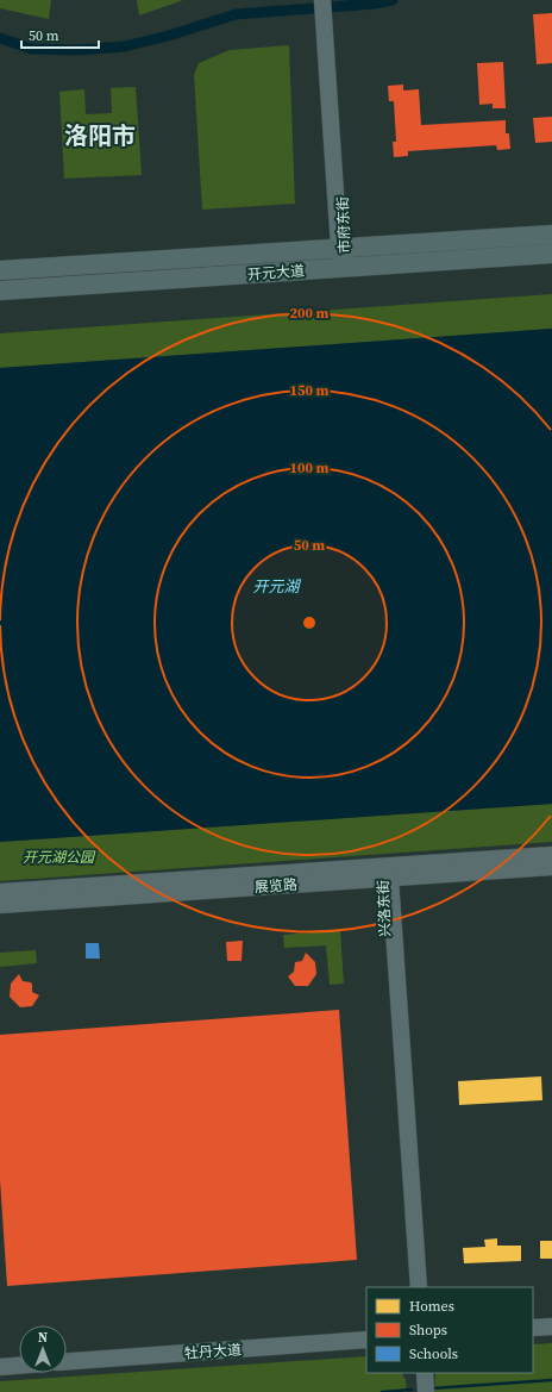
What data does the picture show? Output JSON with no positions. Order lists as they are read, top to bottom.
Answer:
{
  "streets": {
    "main road": ["开元大道"],
    "street": [
      "市府东街",
      "展览路",
      "兴洛东街",
      "牡丹大道"
    ]
  },
  "crossings": [
    ["市府东街", "开元大道"],
    ["展览路", "兴洛东街"]
  ],
  "districts": ["洛阳市"],
  "water": ["开元湖"],
  "parks": ["开元湖公园"],
  "legend": ["Homes", "Shops", "Schools"],
  "scale_bar": "50 m",
  "north": "top",
  "rings": [
    "200 m",
    "150 m",
    "100 m",
    "50 m"
  ]
}
